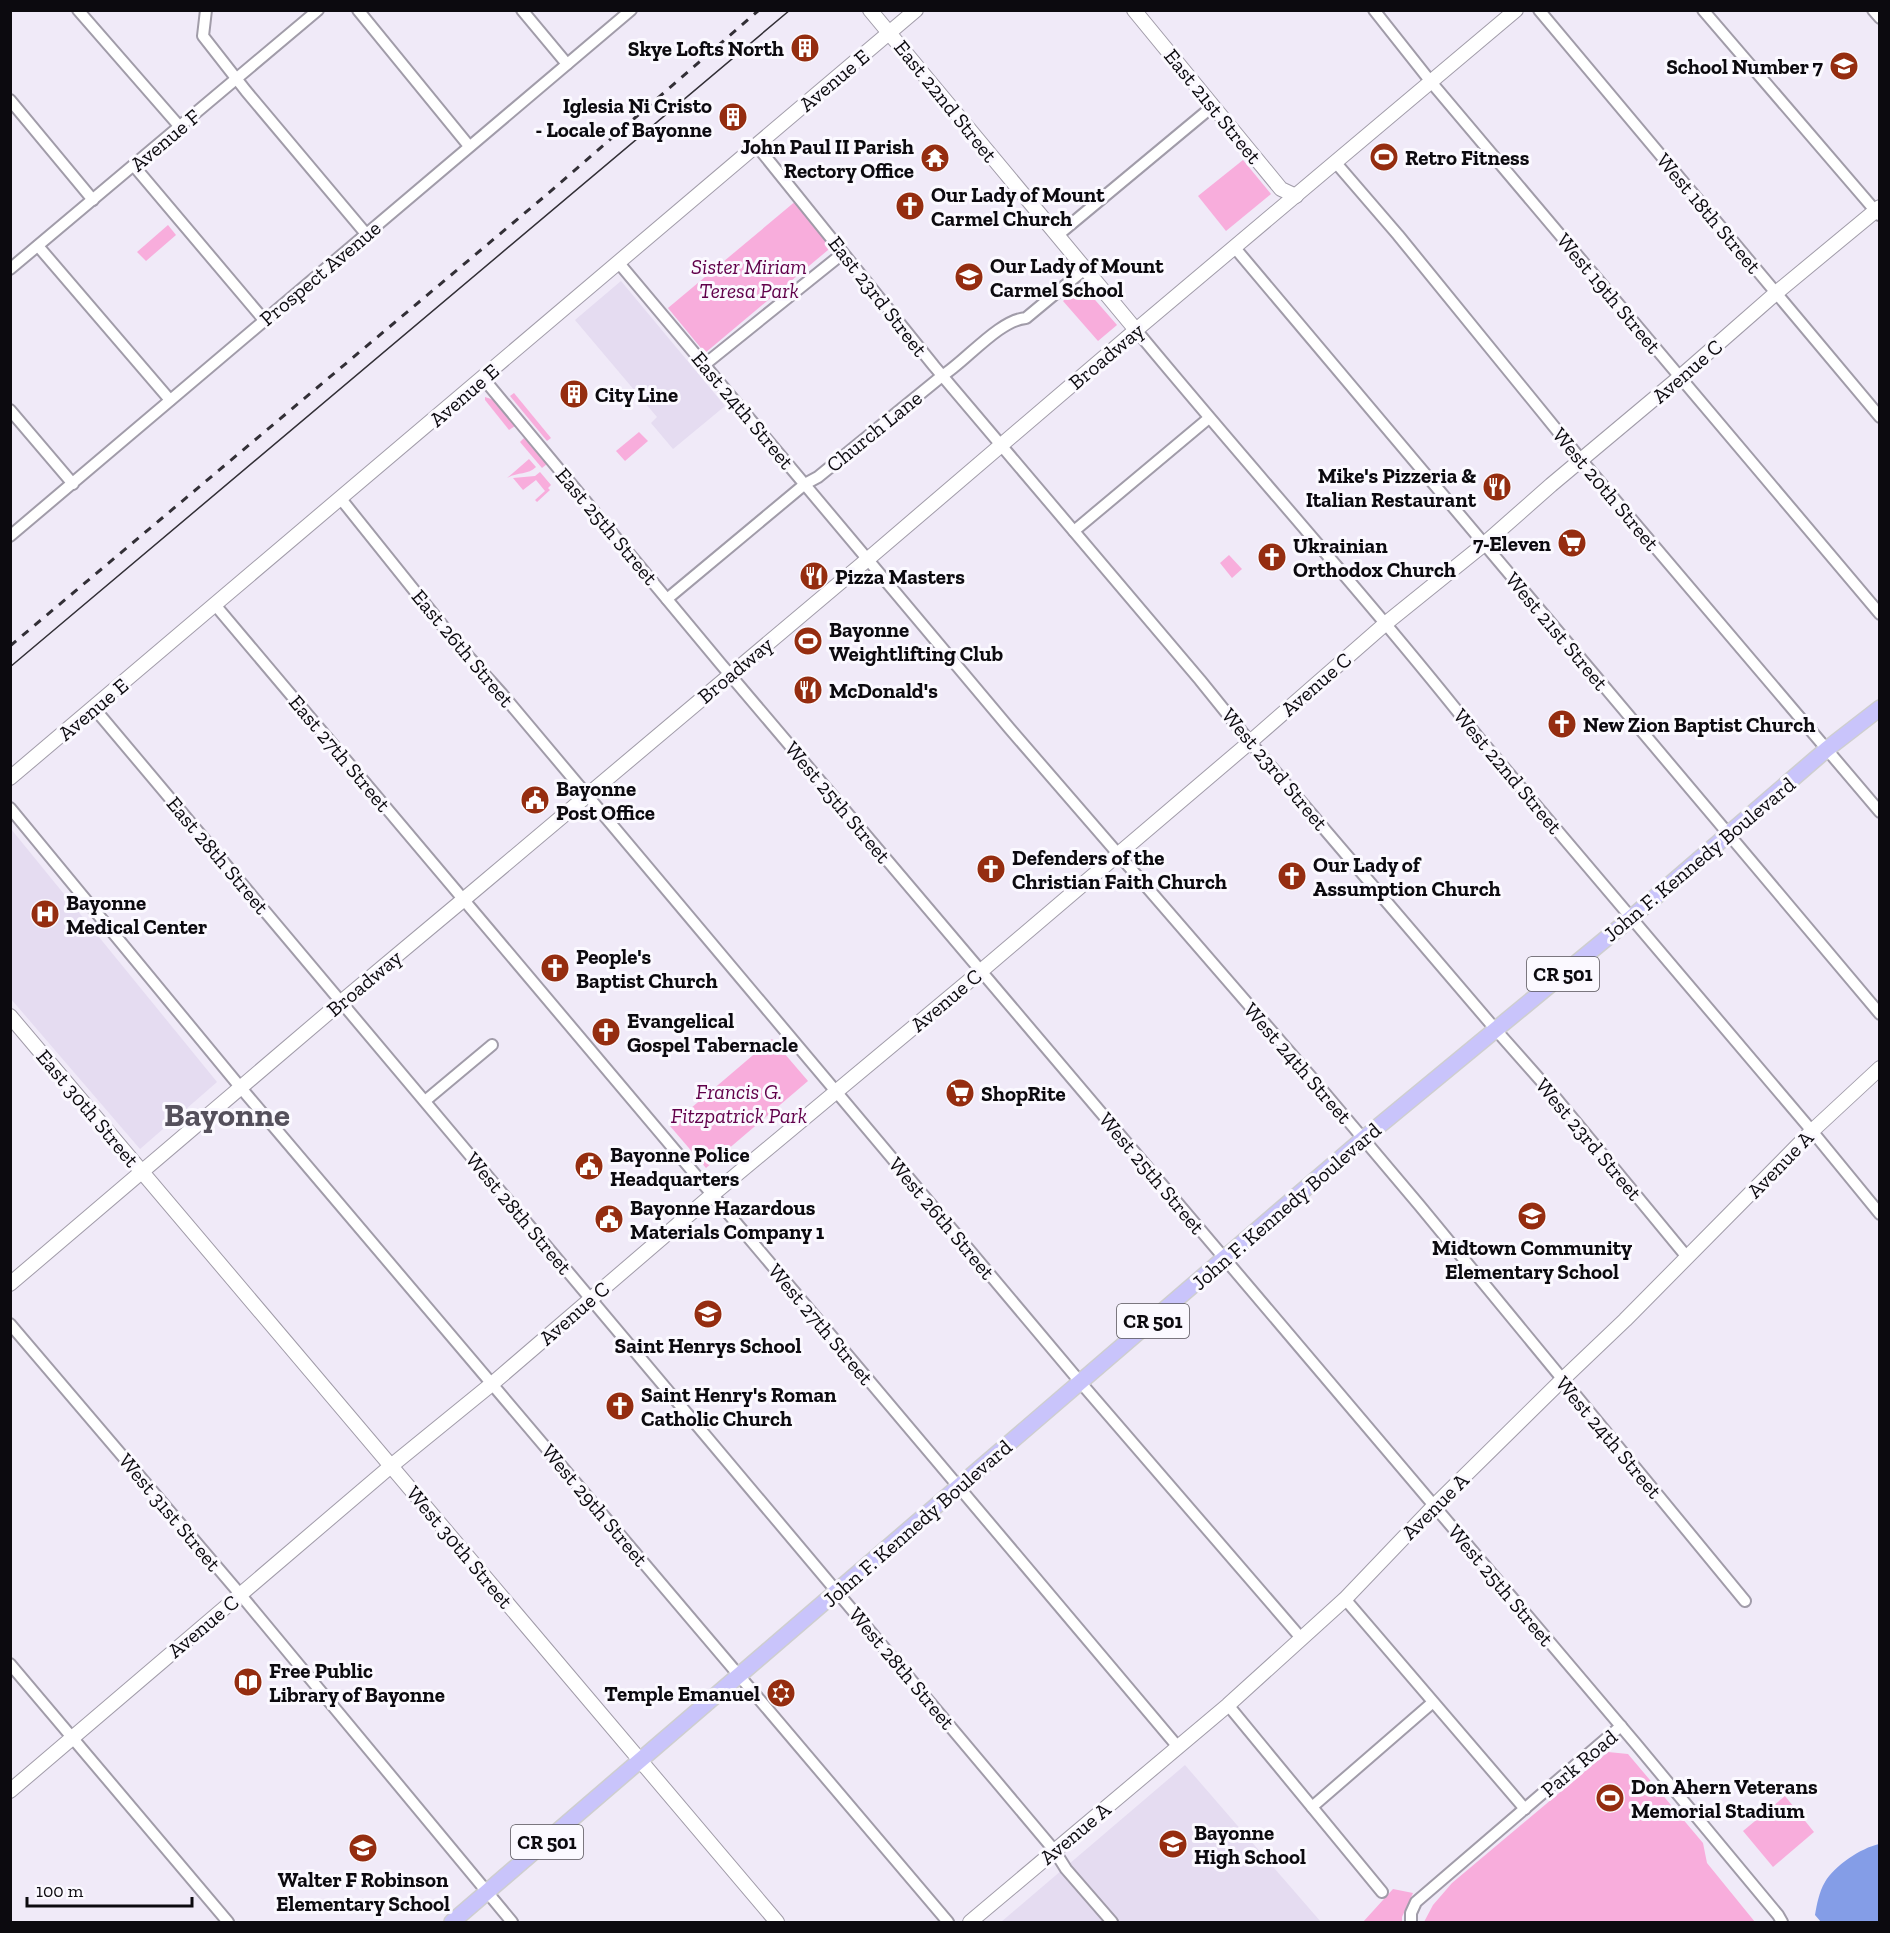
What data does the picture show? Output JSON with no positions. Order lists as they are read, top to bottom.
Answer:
{
  "streets": {
    "main road": ["John F. Kennedy Boulevard", "CR 501"],
    "street": [
      "Avenue E",
      "East 22nd Street",
      "East 21st Street",
      "Avenue F",
      "West 18th Street",
      "Prospect Avenue",
      "West 19th Street",
      "East 23rd Street",
      "Broadway",
      "Avenue C",
      "East 24th Street",
      "Church Lane",
      "West 20th Street",
      "East 25th Street",
      "West 21st Street",
      "East 26th Street",
      "East 27th Street",
      "West 23rd Street",
      "West 22nd Street",
      "West 25th Street",
      "East 28th Street",
      "West 24th Street",
      "East 30th Street",
      "Avenue A",
      "West 28th Street",
      "West 26th Street",
      "West 27th Street",
      "West 29th Street",
      "West 31st Street",
      "West 30th Street",
      "Park Road"
    ]
  },
  "crossings": [
    ["Avenue E", "East 22nd Street"],
    ["Avenue E", "East 23rd Street"],
    ["Avenue E", "East 24th Street"],
    ["Avenue E", "East 25th Street"],
    ["Avenue E", "East 26th Street"],
    ["Avenue E", "East 27th Street"],
    ["Avenue E", "East 28th Street"],
    ["East 22nd Street", "Broadway"],
    ["East 22nd Street", "Church Lane"],
    ["East 22nd Street", "West 22nd Street"],
    ["East 21st Street", "Broadway"],
    ["West 18th Street", "Avenue C"],
    ["West 19th Street", "Broadway"],
    ["West 19th Street", "Avenue C"],
    ["East 23rd Street", "Broadway"],
    ["East 23rd Street", "Church Lane"],
    ["East 23rd Street", "West 23rd Street"],
    ["Broadway", "East 24th Street"],
    ["Broadway", "West 20th Street"],
    ["Broadway", "East 25th Street"],
    ["Broadway", "West 21st Street"],
    ["Broadway", "East 26th Street"],
    ["Broadway", "East 27th Street"],
    ["Broadway", "West 23rd Street"],
    ["Broadway", "West 22nd Street"],
    ["Broadway", "West 25th Street"],
    ["Broadway", "East 28th Street"],
    ["Broadway", "West 24th Street"],
    ["Broadway", "East 30th Street"],
    ["Broadway", "West 28th Street"],
    ["Broadway", "West 26th Street"],
    ["Broadway", "West 27th Street"],
    ["Broadway", "West 29th Street"],
    ["Broadway", "West 30th Street"],
    ["Avenue C", "West 20th Street"],
    ["Avenue C", "West 21st Street"],
    ["Avenue C", "West 23rd Street"],
    ["Avenue C", "West 22nd Street"],
    ["Avenue C", "West 25th Street"],
    ["Avenue C", "West 24th Street"],
    ["Avenue C", "West 28th Street"],
    ["Avenue C", "West 26th Street"],
    ["Avenue C", "West 27th Street"],
    ["Avenue C", "West 29th Street"],
    ["Avenue C", "West 31st Street"],
    ["Avenue C", "West 30th Street"],
    ["East 24th Street", "Church Lane"],
    ["East 24th Street", "West 24th Street"],
    ["Church Lane", "East 25th Street"],
    ["West 20th Street", "John F. Kennedy Boulevard"],
    ["East 25th Street", "West 25th Street"],
    ["West 21st Street", "John F. Kennedy Boulevard"],
    ["East 26th Street", "West 26th Street"],
    ["East 27th Street", "West 27th Street"],
    ["West 23rd Street", "John F. Kennedy Boulevard"],
    ["West 23rd Street", "Avenue A"],
    ["West 22nd Street", "John F. Kennedy Boulevard"],
    ["West 22nd Street", "Avenue A"],
    ["West 25th Street", "John F. Kennedy Boulevard"],
    ["West 25th Street", "Avenue A"],
    ["West 25th Street", "Park Road"],
    ["East 28th Street", "West 28th Street"],
    ["John F. Kennedy Boulevard", "West 24th Street"],
    ["John F. Kennedy Boulevard", "West 28th Street"],
    ["John F. Kennedy Boulevard", "West 26th Street"],
    ["John F. Kennedy Boulevard", "West 27th Street"],
    ["John F. Kennedy Boulevard", "West 29th Street"],
    ["John F. Kennedy Boulevard", "West 31st Street"],
    ["John F. Kennedy Boulevard", "West 30th Street"],
    ["West 24th Street", "Avenue A"],
    ["East 30th Street", "West 30th Street"],
    ["Avenue A", "West 28th Street"],
    ["Avenue A", "West 26th Street"],
    ["Avenue A", "West 27th Street"]
  ],
  "districts": ["Bayonne"],
  "parks": ["Sister Miriam Teresa Park", "Francis G. Fitzpatrick Park"],
  "places": {
    "building": ["Skye Lofts North", "Iglesia Ni Cristo - Locale of Bayonne", "City Line"],
    "school or university": [
      "School Number 7",
      "Our Lady of Mount Carmel School",
      "Midtown Community Elementary School",
      "Saint Henrys School",
      "Bayonne High School",
      "Walter F Robinson Elementary School"
    ],
    "sports": ["Retro Fitness", "Bayonne Weightlifting Club", "Don Ahern Veterans Memorial Stadium"],
    "temple": ["John Paul II Parish Rectory Office"],
    "church": [
      "Our Lady of Mount Carmel Church",
      "Ukrainian Orthodox Church",
      "New Zion Baptist Church",
      "Defenders of the Christian Faith Church",
      "Our Lady of Assumption Church",
      "People's Baptist Church",
      "Evangelical Gospel Tabernacle",
      "Saint Henry's Roman Catholic Church"
    ],
    "restaurant": ["Mike's Pizzeria & Italian Restaurant", "Pizza Masters", "McDonald's"],
    "supermarket": ["7-Eleven", "ShopRite"],
    "public building": ["Bayonne Post Office", "Bayonne Police Headquarters", "Bayonne Hazardous Materials Company 1"],
    "hospital": ["Bayonne Medical Center"],
    "library": ["Free Public Library of Bayonne"],
    "synagogue": ["Temple Emanuel"]
  },
  "scale_bar": "100 m"
}
